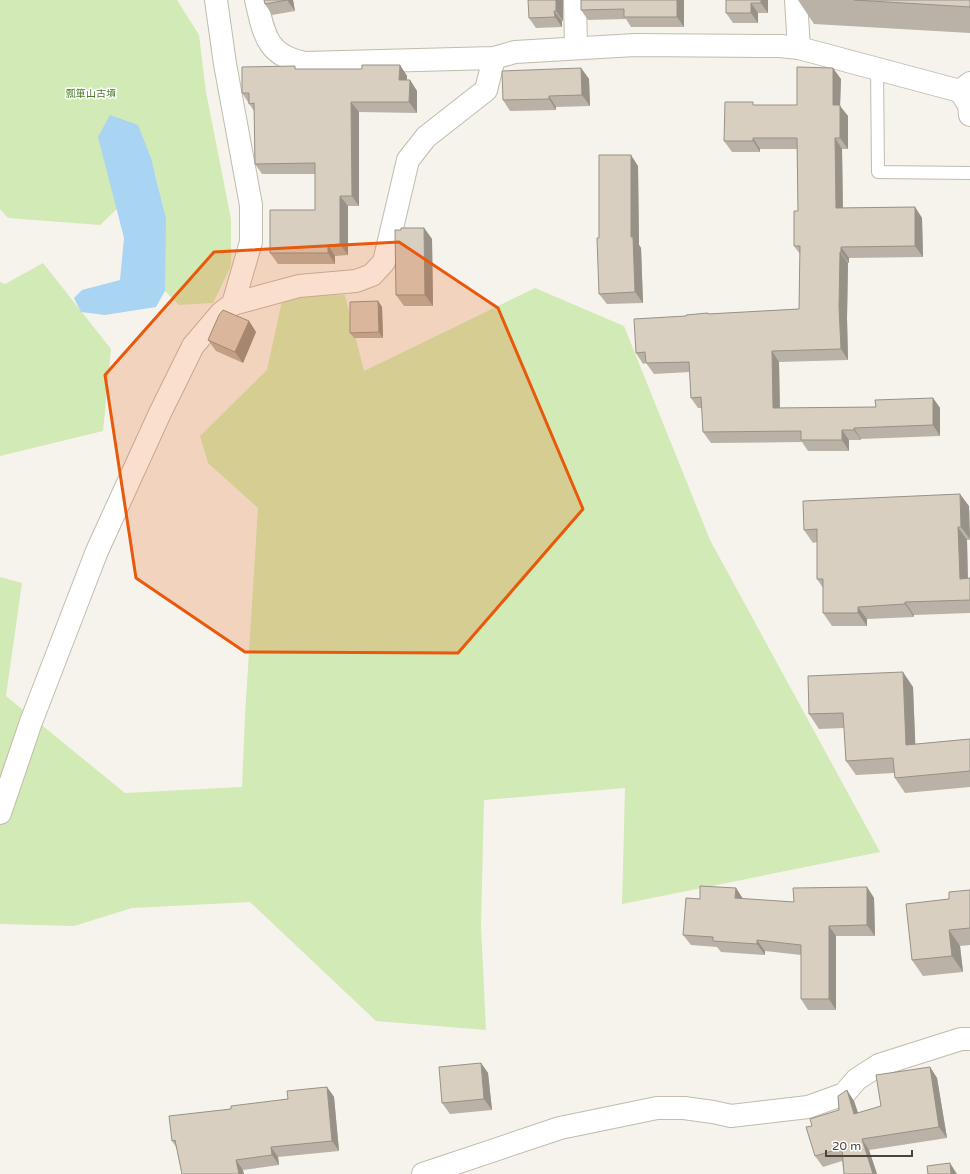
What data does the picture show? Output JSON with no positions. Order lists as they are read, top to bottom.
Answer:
{
  "parks": ["瓢箪山古墳"],
  "scale_bar": "20 m"
}
